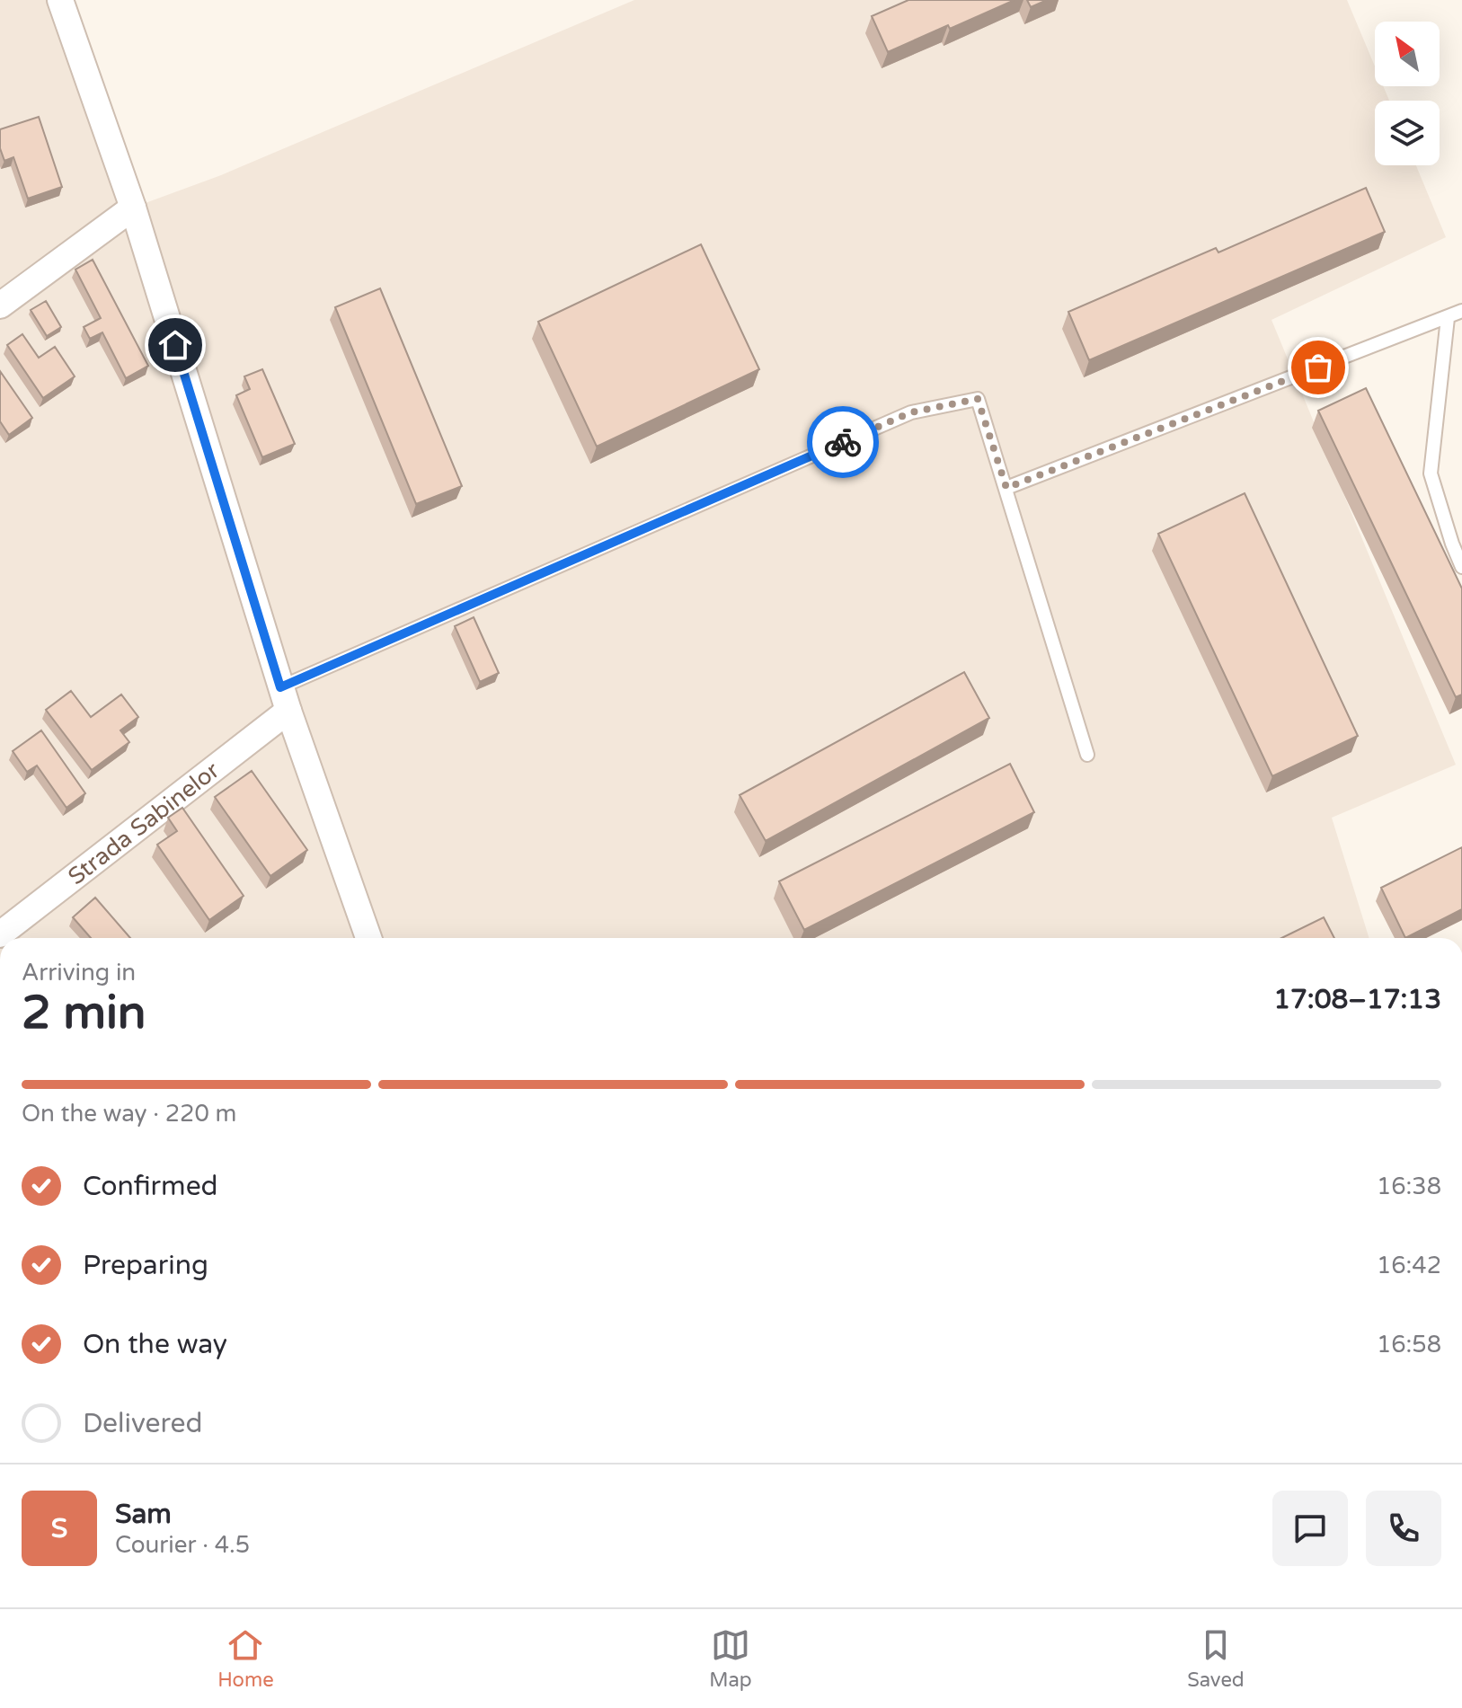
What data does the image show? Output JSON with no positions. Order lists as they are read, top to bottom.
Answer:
{
  "streets": {
    "street": ["Strada Sabinelor"]
  },
  "north": "top left",
  "page": {
    "heading": ["2 min", "Arriving in", "17:08–17:13"],
    "panel": ["Sam", "Courier · 4.5"],
    "bar": "On the way · 220 m",
    "list": [
      ["Confirmed", "16:38"],
      ["Preparing", "16:42"],
      ["On the way", "16:58"],
      "Delivered"
    ],
    "round": "S",
    "tabs": ["Home", "Map", "Saved"]
  }
}
